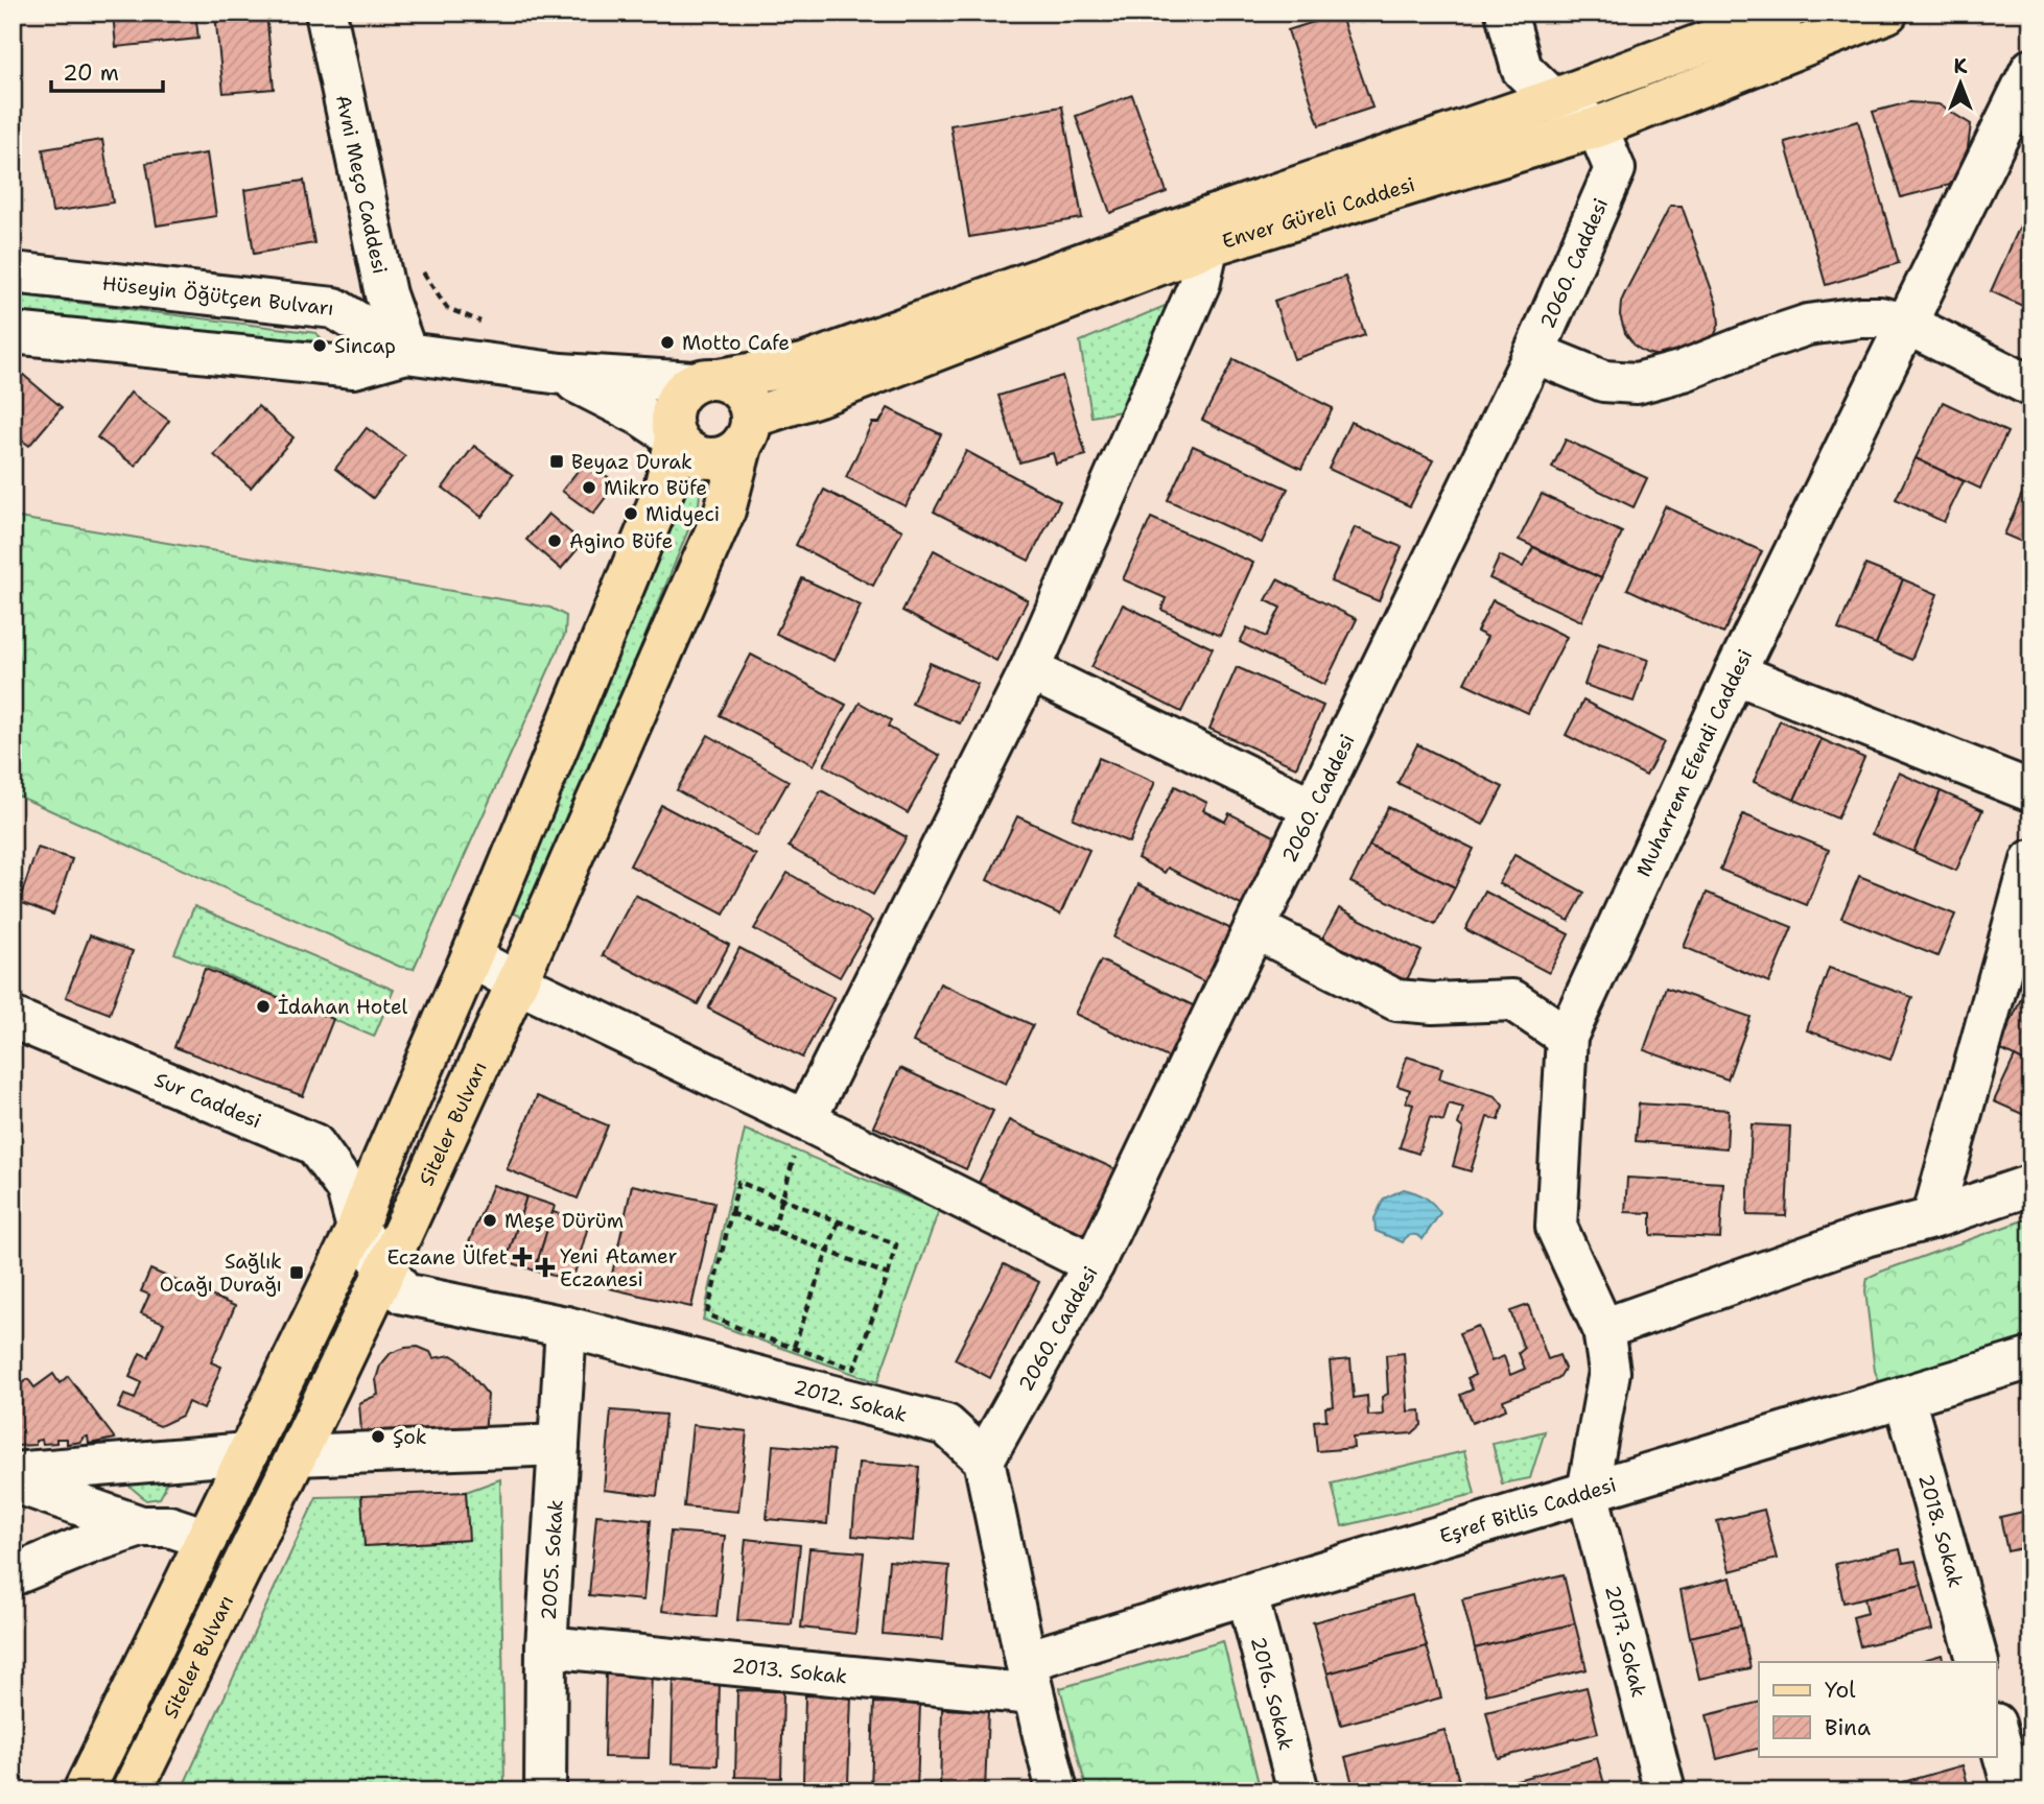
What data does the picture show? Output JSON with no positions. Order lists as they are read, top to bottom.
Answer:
{
  "streets": {
    "main road": ["Enver Güreli Caddesi", "Siteler Bulvarı"],
    "street": [
      "Avni Meço Caddesi",
      "2060. Caddesi",
      "Hüseyin Öğütçen Bulvarı",
      "Muharrem Efendi Caddesi",
      "Sur Caddesi",
      "2012. Sokak",
      "Eşref Bitlis Caddesi",
      "2018. Sokak",
      "2005. Sokak",
      "2017. Sokak",
      "2013. Sokak",
      "2016. Sokak"
    ]
  },
  "crossings": [
    ["Avni Meço Caddesi", "Hüseyin Öğütçen Bulvarı"],
    ["Enver Güreli Caddesi", "2060. Caddesi"],
    ["Enver Güreli Caddesi", "Siteler Bulvarı"],
    ["2060. Caddesi", "2012. Sokak"],
    ["Muharrem Efendi Caddesi", "Eşref Bitlis Caddesi"],
    ["Muharrem Efendi Caddesi", "2017. Sokak"],
    ["Sur Caddesi", "2012. Sokak"],
    ["Siteler Bulvarı", "2012. Sokak"],
    ["2012. Sokak", "2005. Sokak"],
    ["Eşref Bitlis Caddesi", "2018. Sokak"],
    ["Eşref Bitlis Caddesi", "2017. Sokak"],
    ["Eşref Bitlis Caddesi", "2013. Sokak"],
    ["Eşref Bitlis Caddesi", "2016. Sokak"],
    ["2005. Sokak", "2013. Sokak"]
  ],
  "places": {
    "other": [
      "Motto Cafe",
      "Sincap",
      "Mikro Büfe",
      "Midyeci",
      "Agino Büfe",
      "İdahan Hotel",
      "Meşe Dürüm",
      "Şok"
    ],
    "transit": ["Beyaz Durak", "Sağlık Ocağı Durağı"],
    "health": ["Eczane Ülfet", "Yeni Atamer Eczanesi"]
  },
  "legend": ["Yol", "Bina"],
  "scale_bar": "20 m",
  "north": "top"
}
